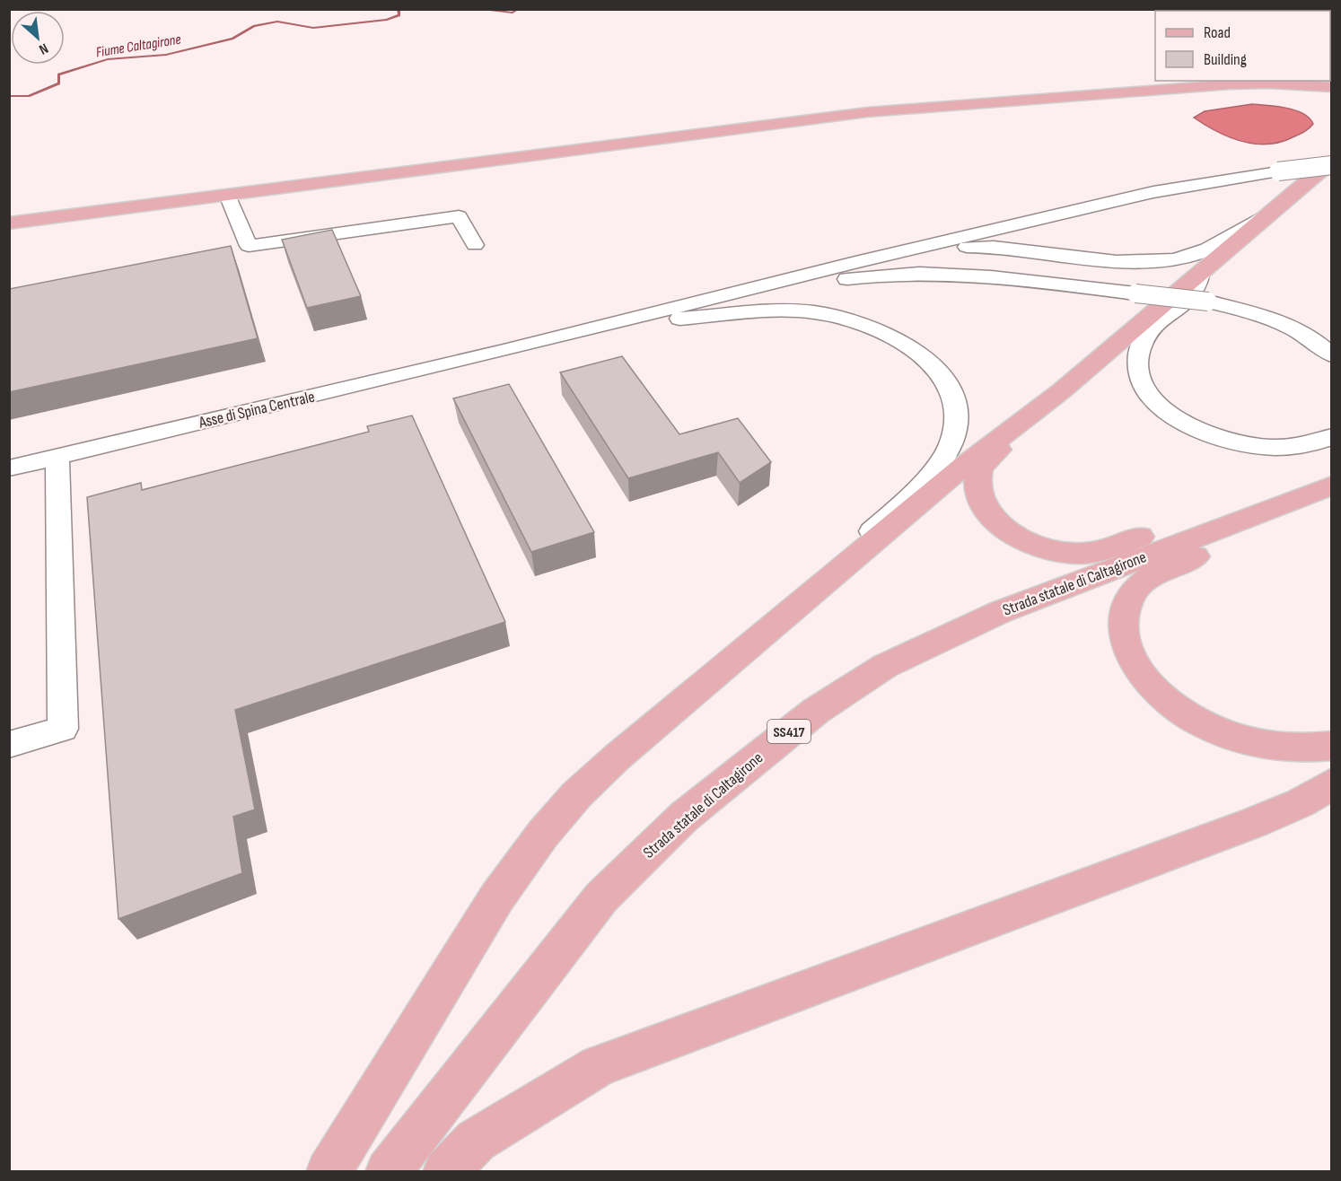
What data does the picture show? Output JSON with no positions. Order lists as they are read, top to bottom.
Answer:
{
  "streets": {
    "main road": ["Strada statale di Caltagirone", "SS417"],
    "street": ["Asse di Spina Centrale"]
  },
  "water": ["Fiume Caltagirone"],
  "legend": ["Road", "Building"],
  "north": "bottom right"
}
